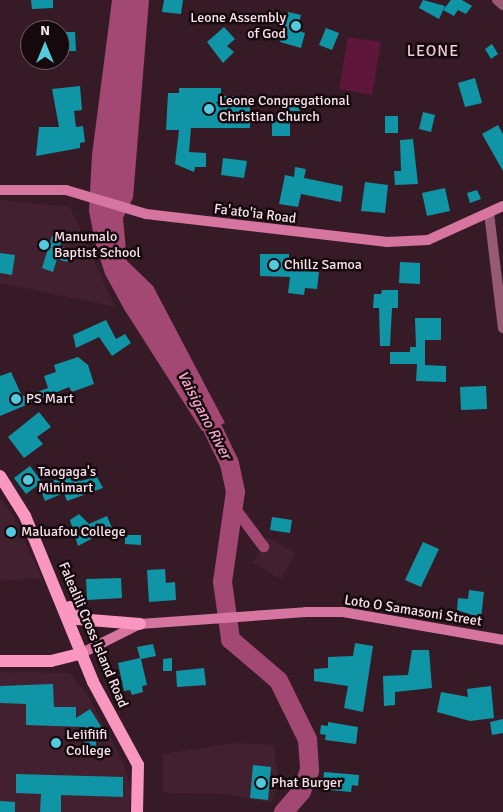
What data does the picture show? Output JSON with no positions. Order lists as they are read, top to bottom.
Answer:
{
  "streets": {
    "main road": ["Fa'ato'ia Road", "Loto O Samasoni Street", "Falealili Cross Island Road"]
  },
  "districts": ["LEONE"],
  "water": ["Vaisigano River"],
  "places": [
    "Leone Assembly of God",
    "Leone Congregational Christian Church",
    "Manumalo Baptist School",
    "Chillz Samoa",
    "PS Mart",
    "Taogaga's Minimart",
    "Maluafou College",
    "Leiifiifi College",
    "Phat Burger"
  ],
  "north": "top"
}
